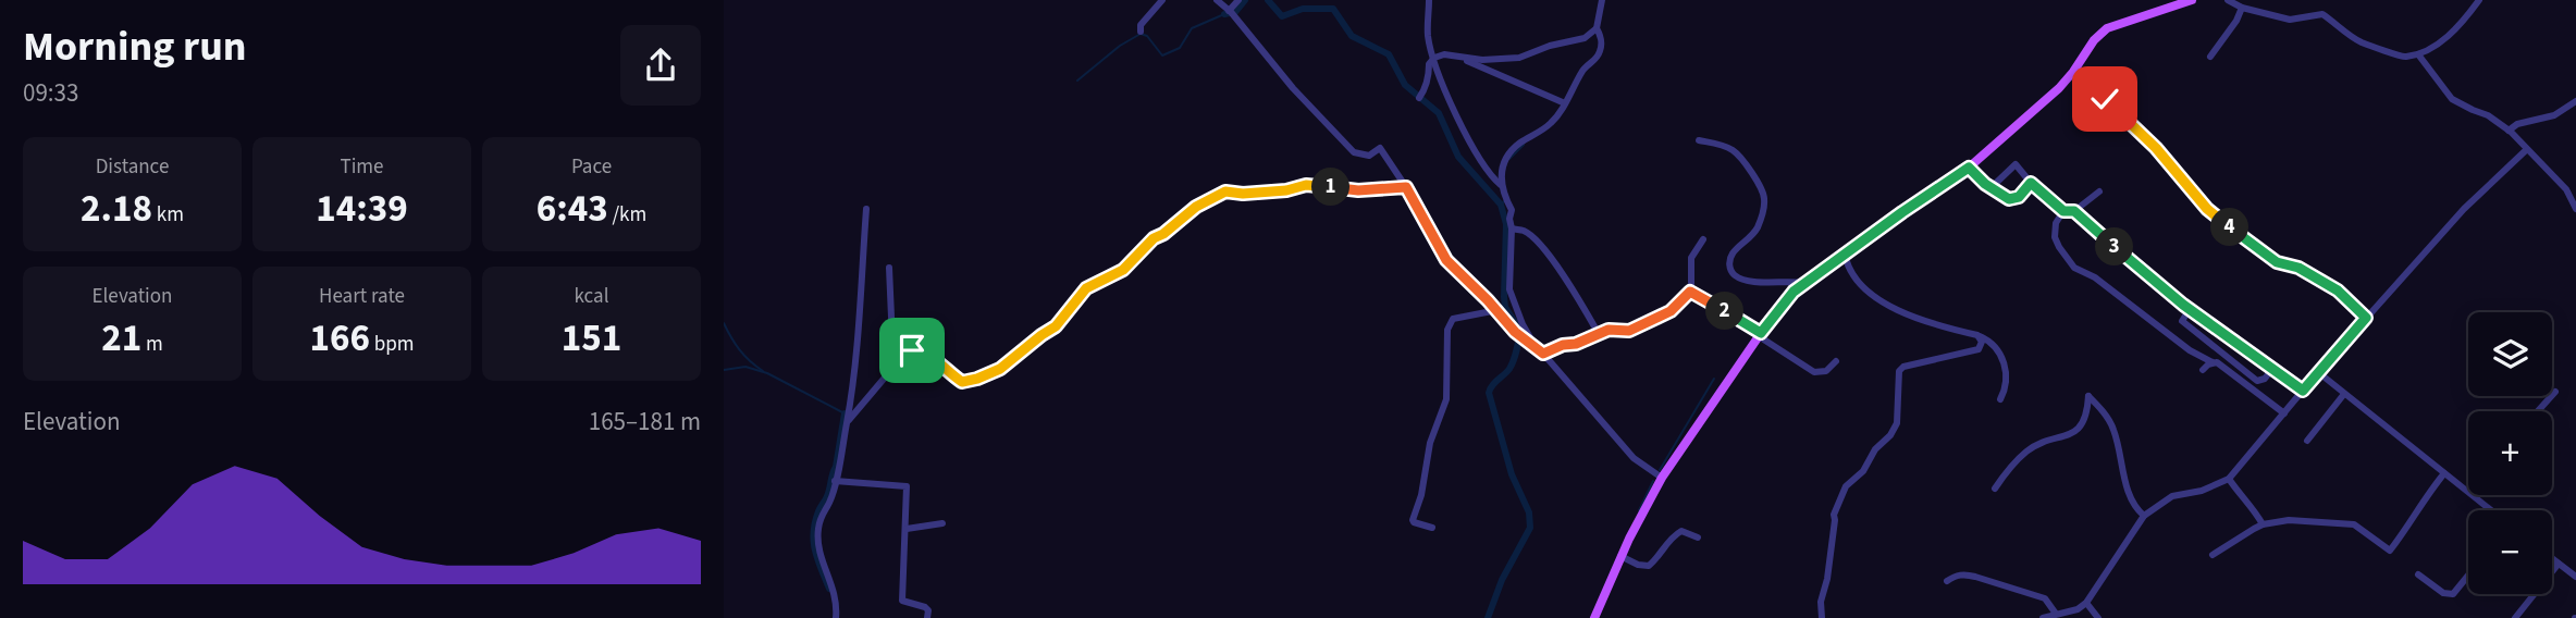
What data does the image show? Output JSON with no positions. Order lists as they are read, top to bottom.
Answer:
{
  "page": {
    "heading": ["Morning run", "09:33"],
    "stats": [
      ["Distance", "2.18 km"],
      ["Time", "14:39"],
      ["Pace", "6:43 /km"],
      ["Elevation", "21 m"],
      ["Heart rate", "166 bpm"],
      ["kcal", "151"]
    ],
    "pins": [
      "1",
      "4",
      "3",
      "2"
    ],
    "map_buttons": ["+", "−"],
    "chart": ["Elevation", "165–181 m"]
  }
}
